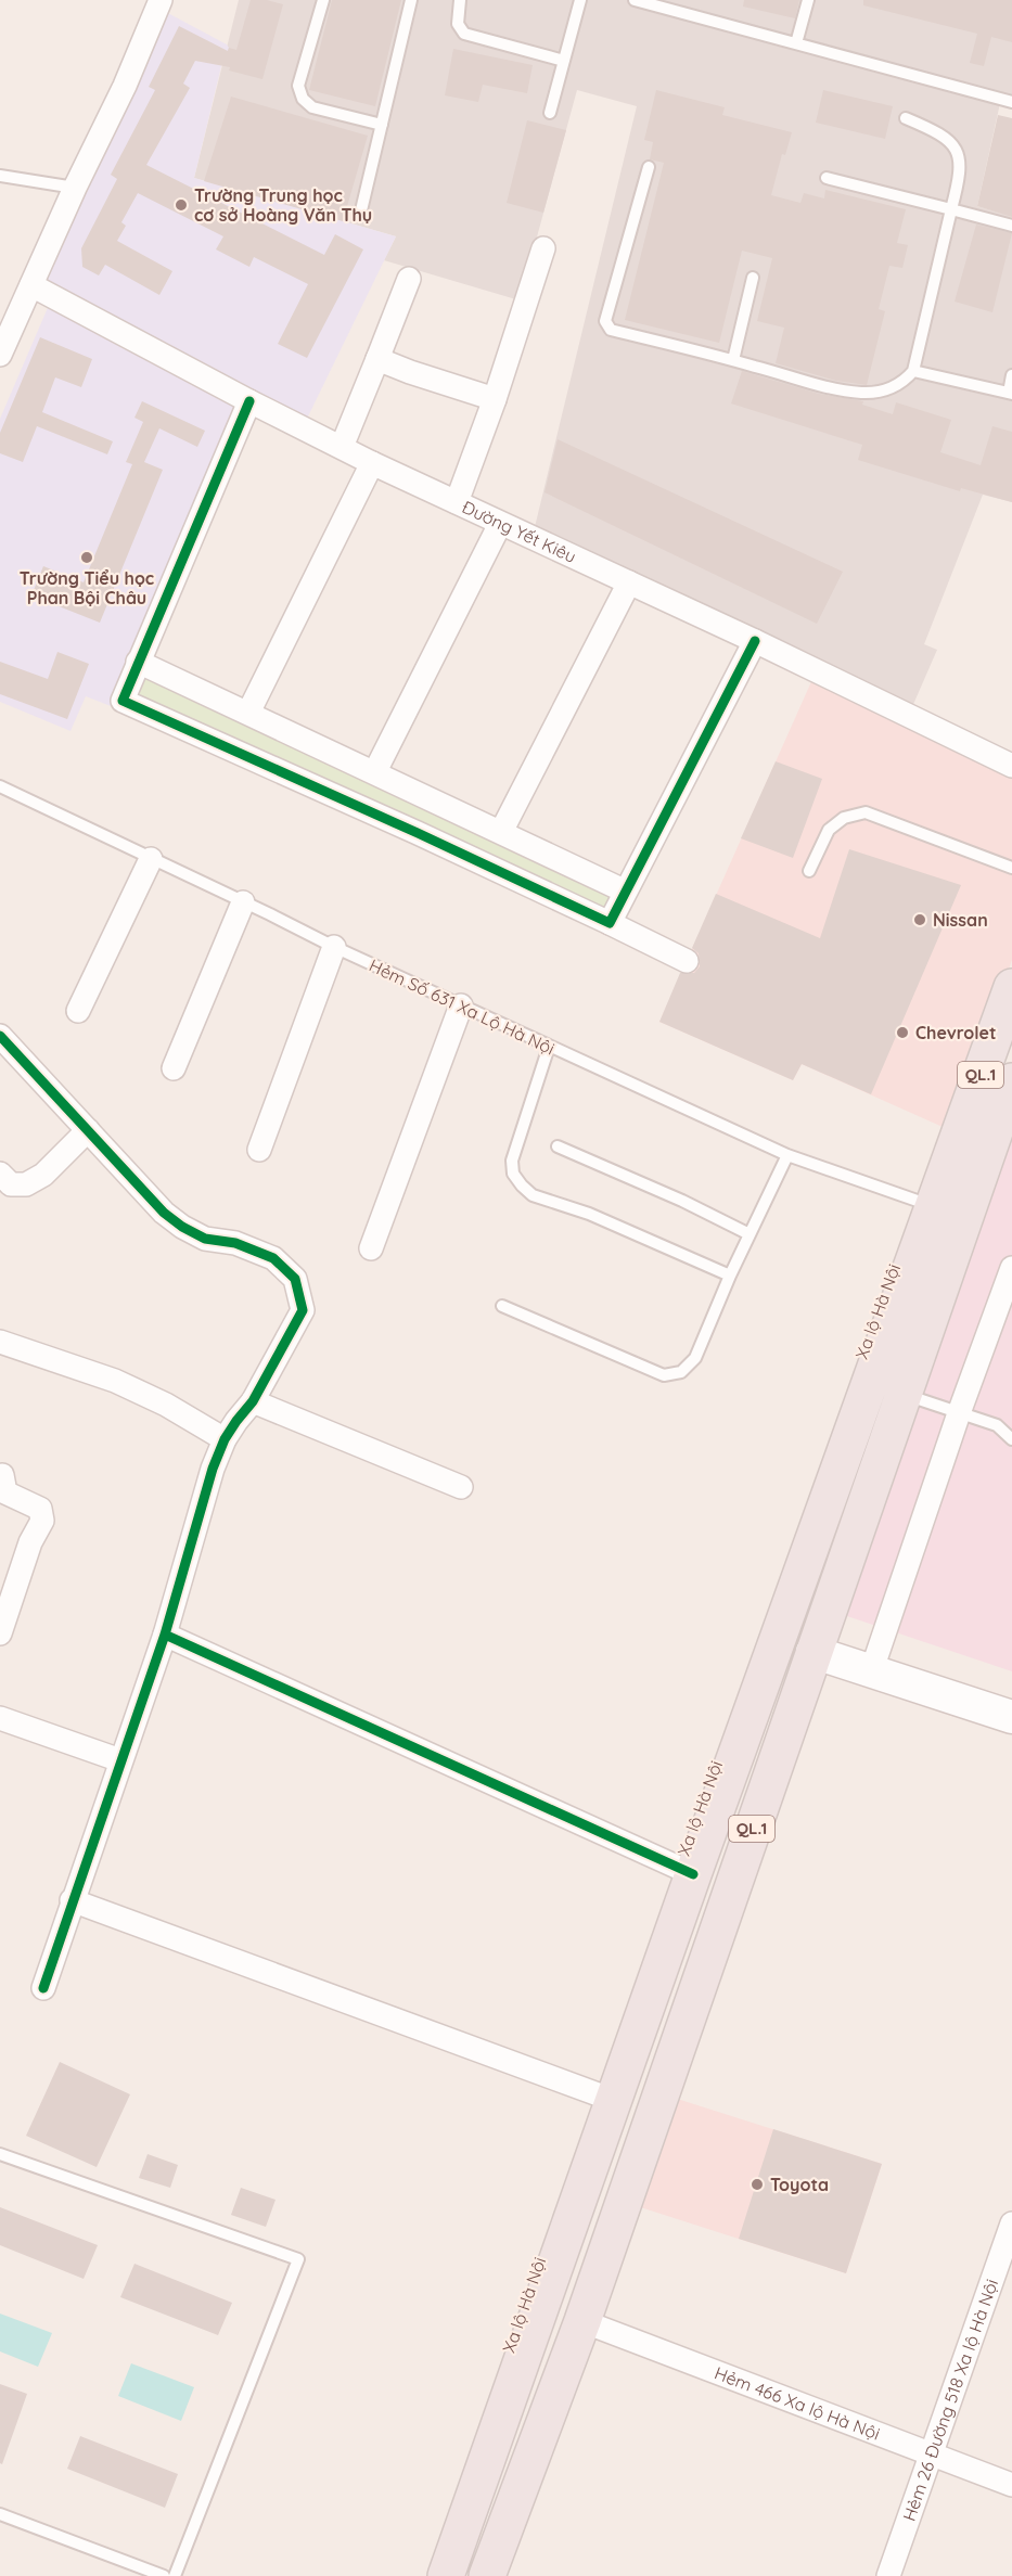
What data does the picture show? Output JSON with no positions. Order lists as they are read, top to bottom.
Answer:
{
  "streets": {
    "highway": ["QL.1", "Xa lộ Hà Nội"],
    "street": ["Đường Yết Kiêu", "Hẻm 26 Đường 518 Xa lộ Hà Nội", "Hẻm 466 Xa lộ Hà Nội"],
    "lane": ["Hẻm Số 631 Xa Lộ Hà Nội"]
  },
  "crossings": [
    ["Hẻm Số 631 Xa Lộ Hà Nội", "Xa lộ Hà Nội"],
    ["QL.1", "Hẻm 466 Xa lộ Hà Nội"],
    ["Hẻm 26 Đường 518 Xa lộ Hà Nội", "Hẻm 466 Xa lộ Hà Nội"]
  ],
  "places": [
    "Trường Trung học cơ sở Hoàng Văn Thụ",
    "Trường Tiểu học Phan Bội Châu",
    "Nissan",
    "Chevrolet",
    "Toyota"
  ]
}
